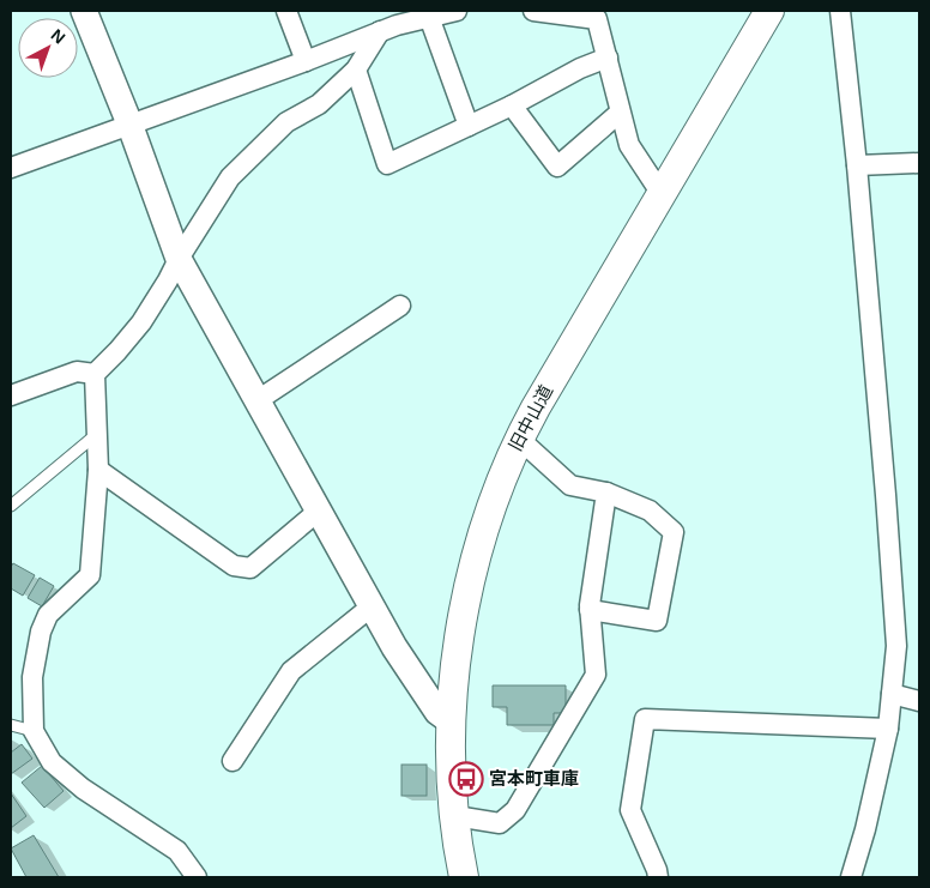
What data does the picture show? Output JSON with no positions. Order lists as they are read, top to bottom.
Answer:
{
  "streets": {
    "main road": ["旧中山道"]
  },
  "places": {
    "bus stop": ["宮本町車庫"]
  },
  "north": "top right"
}
